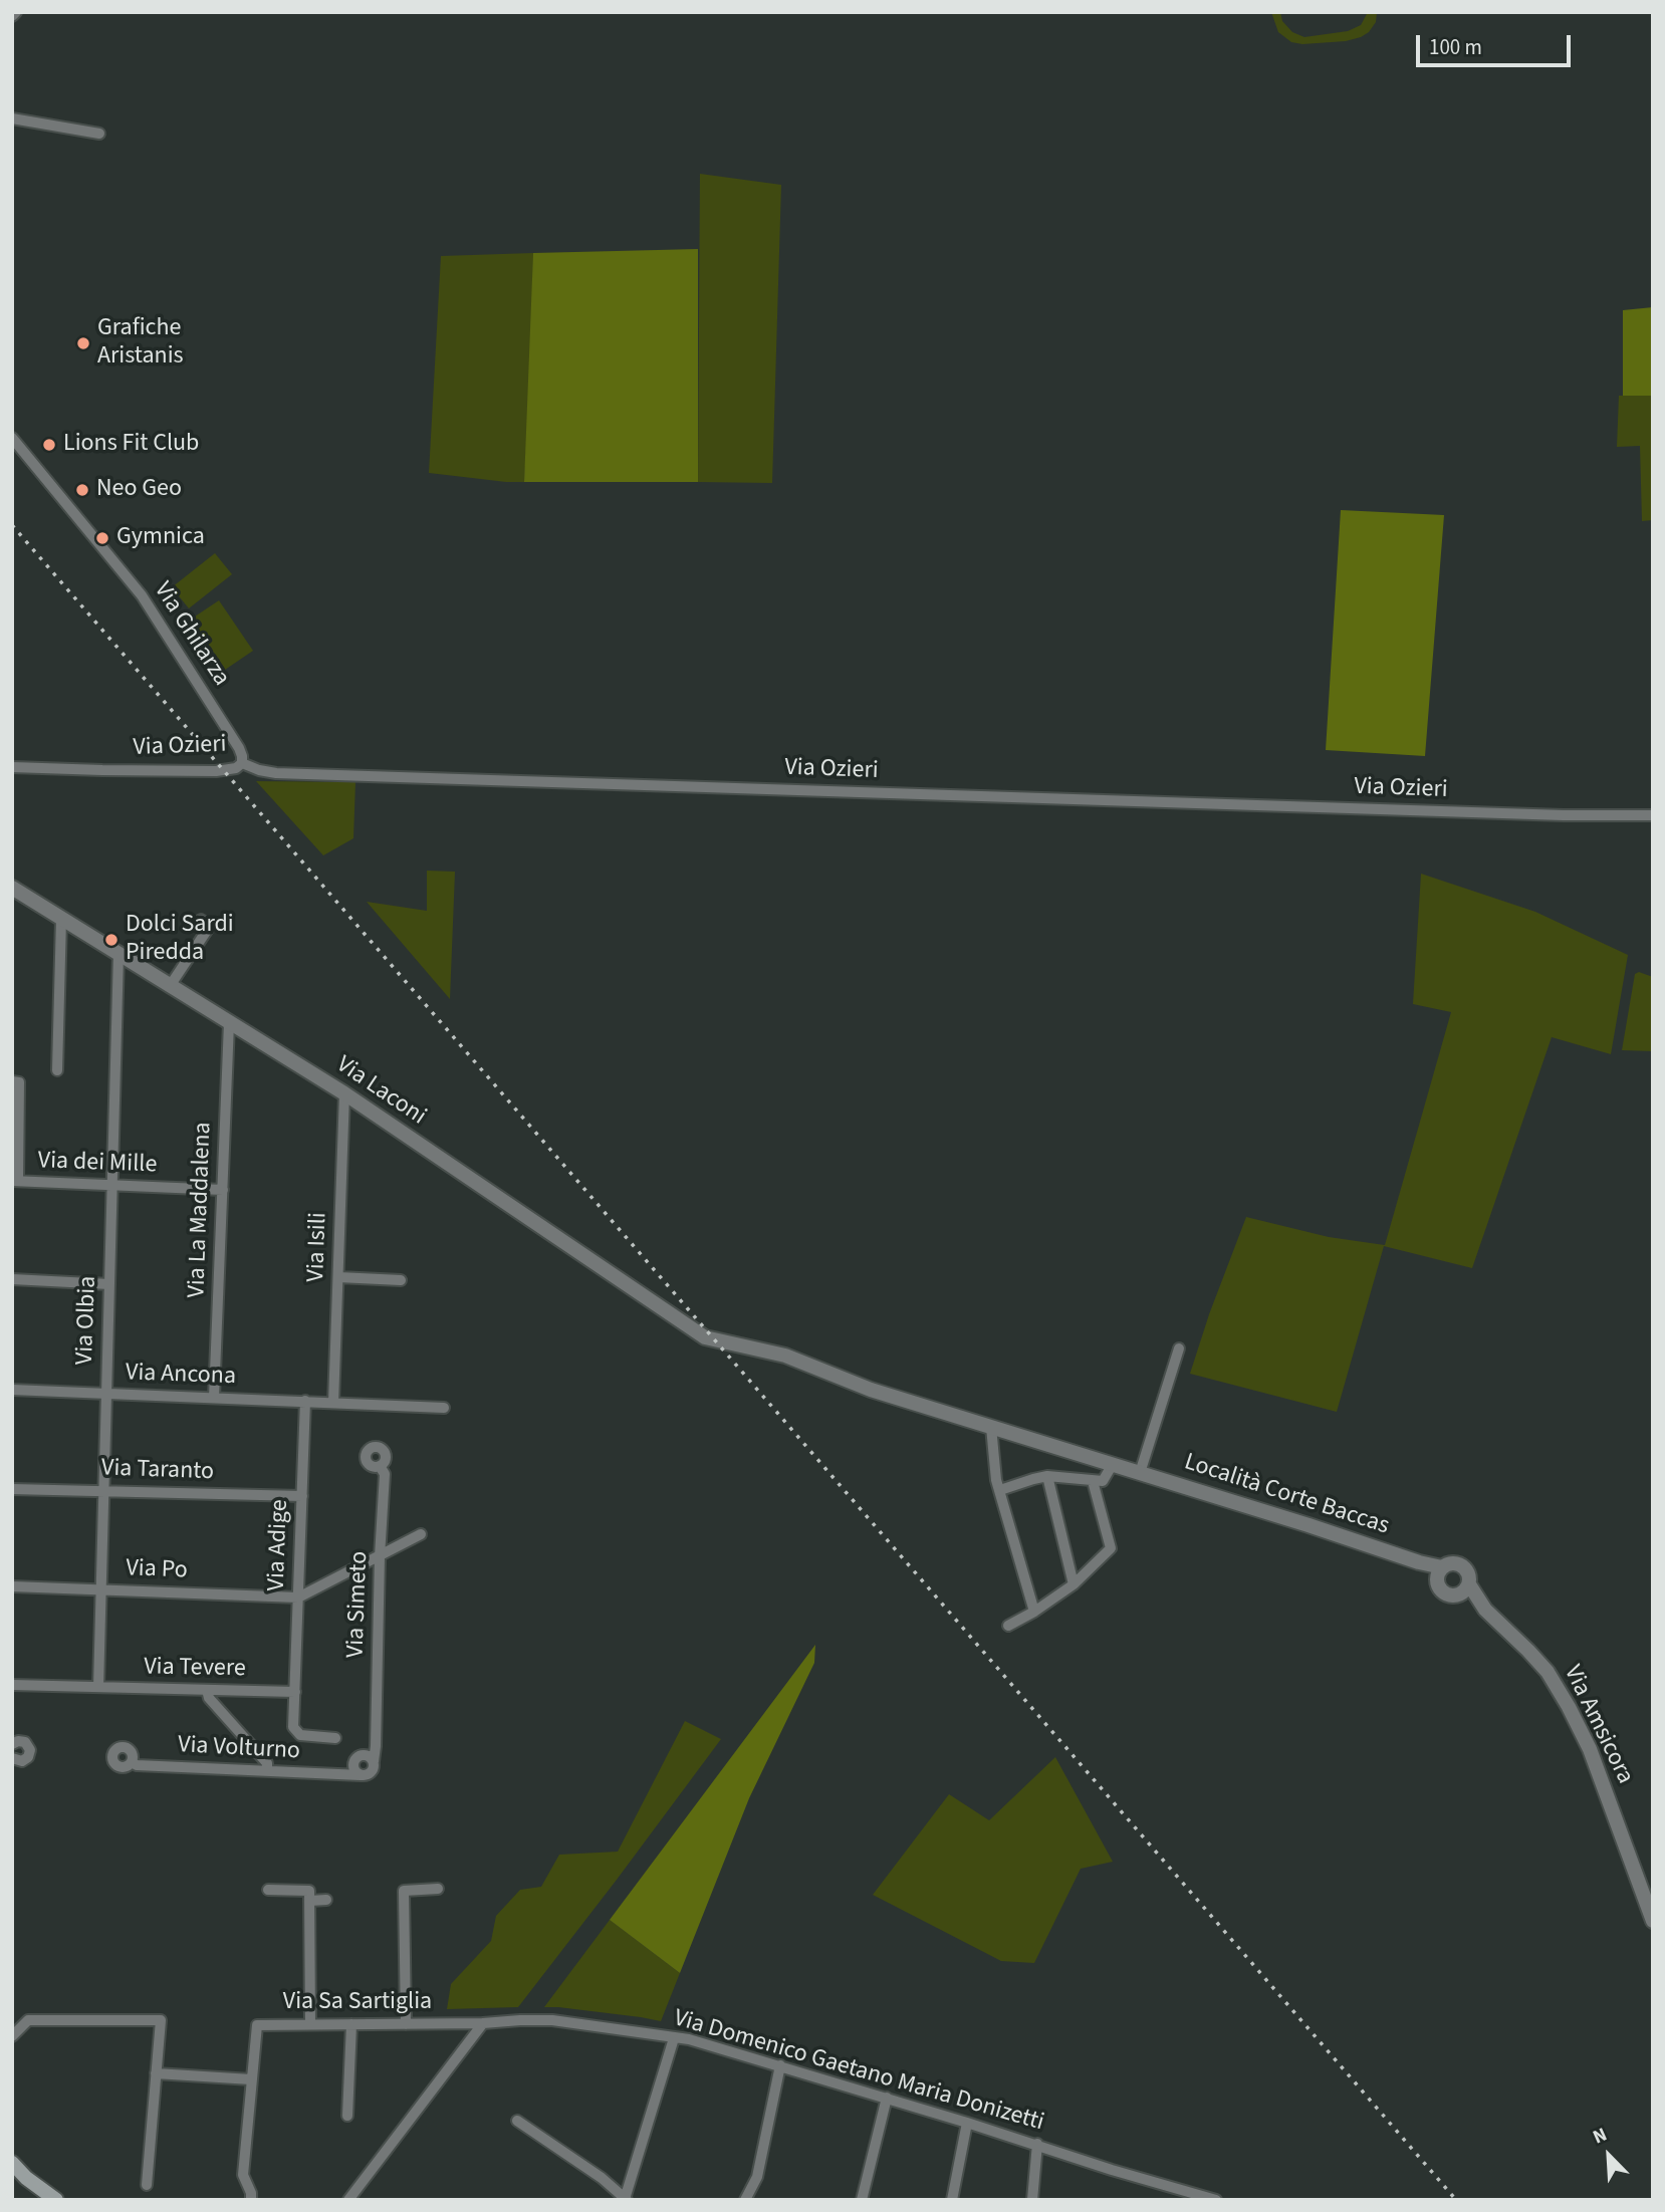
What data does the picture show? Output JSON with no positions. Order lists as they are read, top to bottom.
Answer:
{
  "streets": {
    "street": [
      "Via Ghilarza",
      "Via Ozieri",
      "Via Laconi",
      "Via dei Mille",
      "Via La Maddalena",
      "Via Isili",
      "Via Olbia",
      "Via Ancona",
      "Via Taranto",
      "Località Corte Baccas",
      "Via Adige",
      "Via Po",
      "Via Simeto",
      "Via Tevere",
      "Via Amsicora",
      "Via Volturno",
      "Via Sa Sartiglia",
      "Via Domenico Gaetano Maria Donizetti"
    ]
  },
  "crossings": [
    ["Via Ghilarza", "Via Ozieri"],
    ["Via Laconi", "Via La Maddalena"],
    ["Via Laconi", "Via Isili"],
    ["Via Laconi", "Via Olbia"],
    ["Via Laconi", "Località Corte Baccas"],
    ["Via dei Mille", "Via La Maddalena"],
    ["Via dei Mille", "Via Olbia"],
    ["Via La Maddalena", "Via Ancona"],
    ["Via Isili", "Via Ancona"],
    ["Via Olbia", "Via Ancona"],
    ["Via Olbia", "Via Taranto"],
    ["Via Olbia", "Via Po"],
    ["Via Olbia", "Via Tevere"],
    ["Via Ancona", "Via Adige"],
    ["Via Taranto", "Via Adige"],
    ["Località Corte Baccas", "Via Amsicora"],
    ["Via Adige", "Via Po"],
    ["Via Adige", "Via Tevere"],
    ["Via Sa Sartiglia", "Via Domenico Gaetano Maria Donizetti"]
  ],
  "places": [
    "Grafiche Aristanis",
    "Lions Fit Club",
    "Neo Geo",
    "Gymnica",
    "Dolci Sardi Piredda"
  ],
  "scale_bar": "100 m",
  "north": "top left"
}
